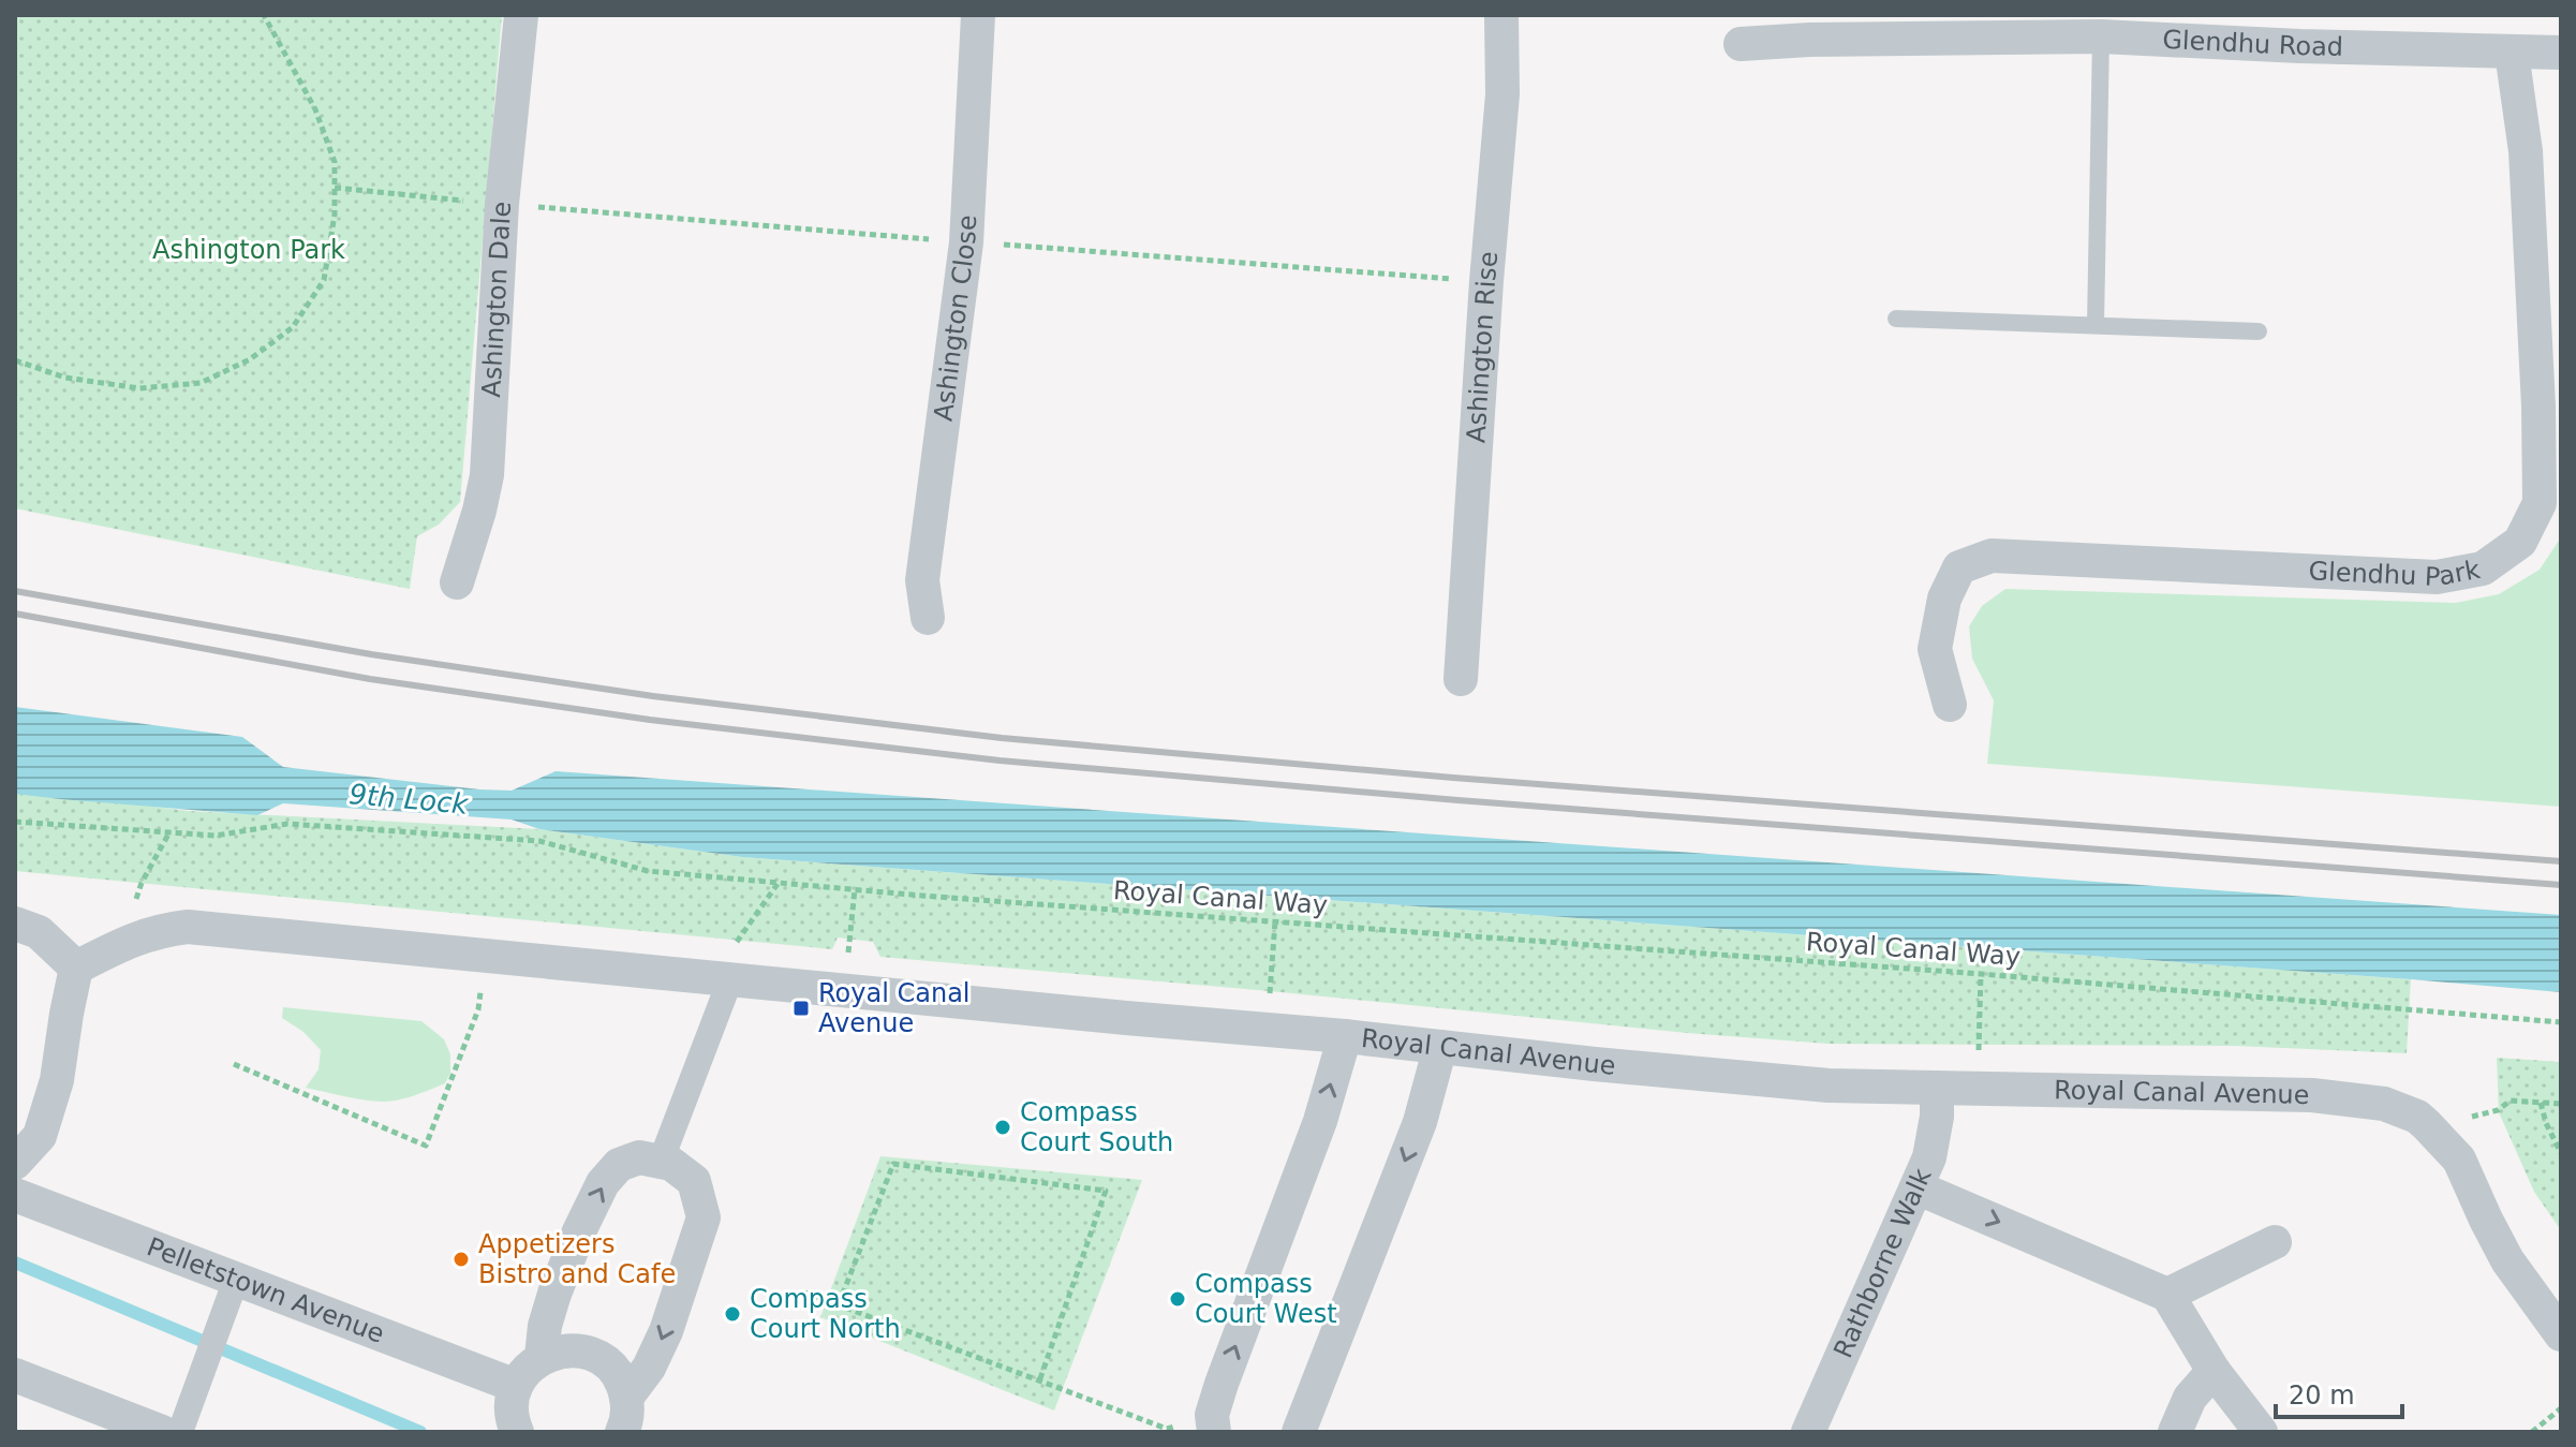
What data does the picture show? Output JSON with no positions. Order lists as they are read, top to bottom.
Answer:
{
  "streets": {
    "street": [
      "Glendhu Road",
      "Ashington Dale",
      "Ashington Close",
      "Ashington Rise",
      "Glendhu Park",
      "Royal Canal Avenue",
      "Rathborne Walk",
      "Pelletstown Avenue"
    ],
    "path": ["Royal Canal Way"]
  },
  "crossings": [
    ["Glendhu Road", "Glendhu Park"],
    ["Royal Canal Avenue", "Rathborne Walk"]
  ],
  "water": ["9th Lock"],
  "parks": ["Ashington Park"],
  "places": {
    "transit": ["Royal Canal Avenue"],
    "other": [
      "Compass Court South",
      "Appetizers Bistro and Cafe",
      "Compass Court West",
      "Compass Court North"
    ]
  },
  "scale_bar": "20 m"
}
